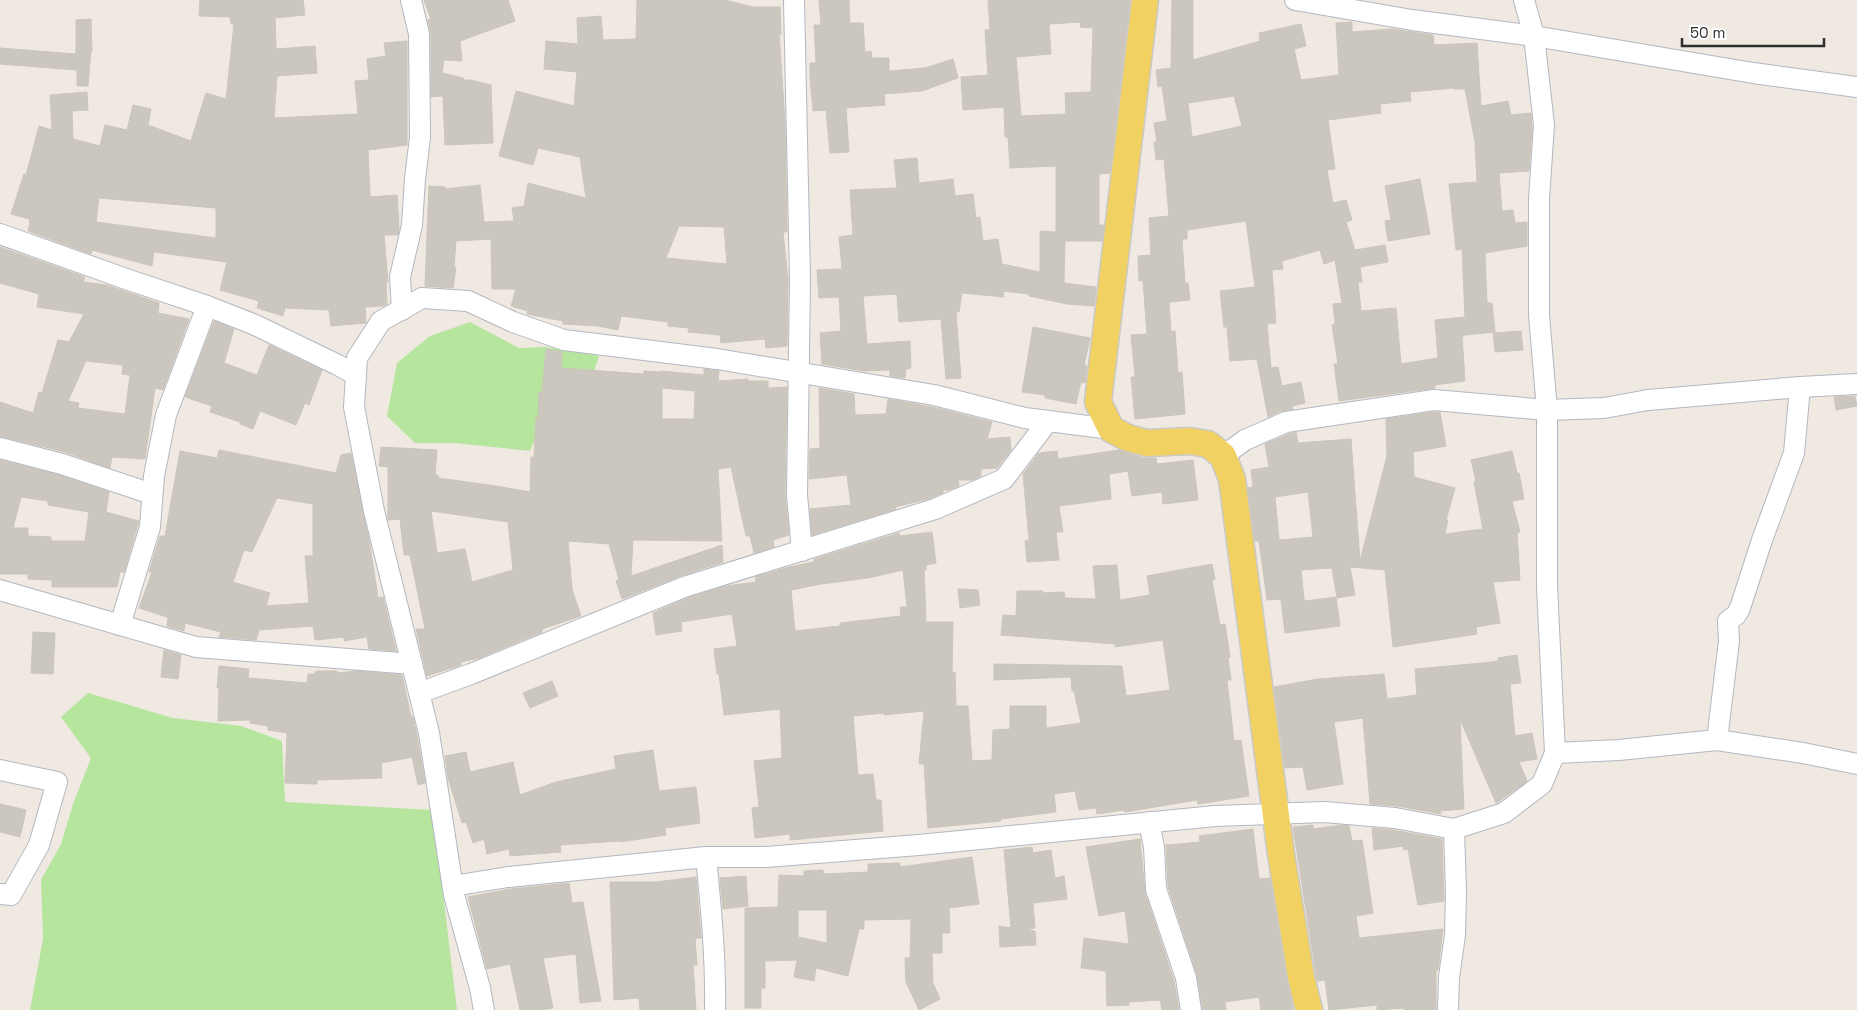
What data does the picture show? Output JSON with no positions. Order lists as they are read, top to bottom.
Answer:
{
  "scale_bar": "50 m"
}
